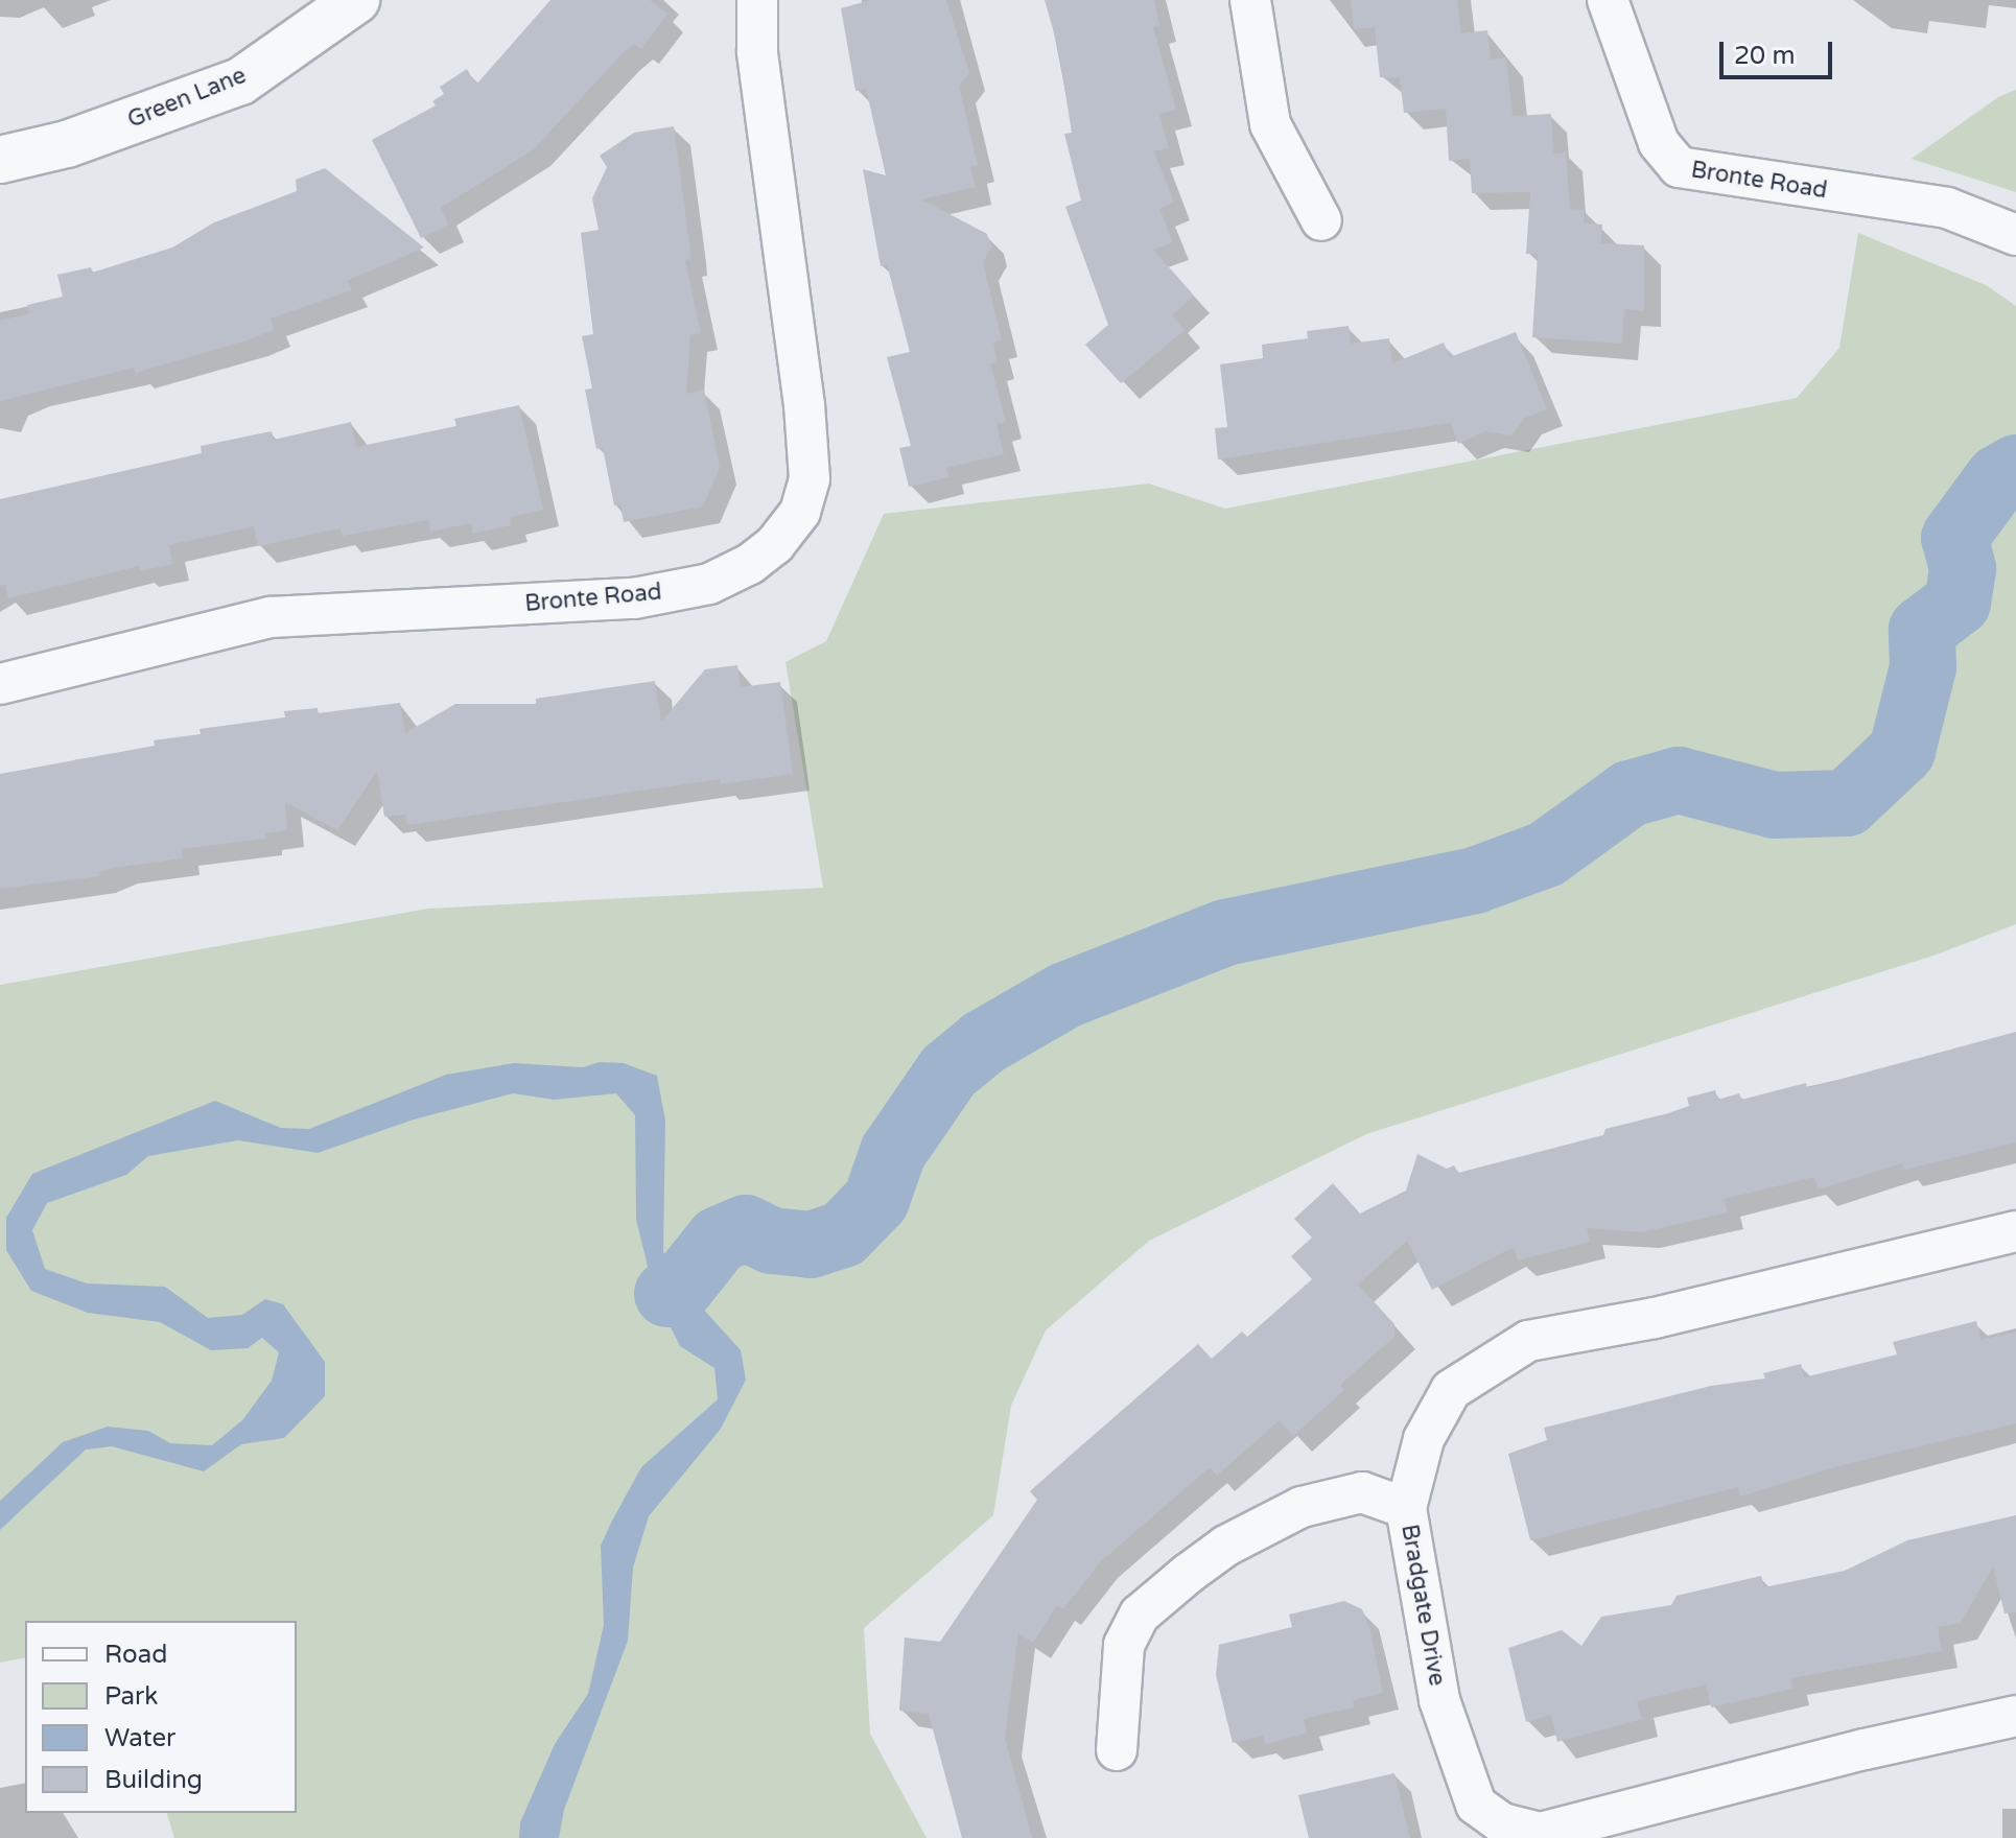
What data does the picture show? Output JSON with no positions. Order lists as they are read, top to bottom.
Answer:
{
  "streets": {
    "street": ["Green Lane", "Bronte Road", "Bradgate Drive"]
  },
  "legend": [
    "Road",
    "Park",
    "Water",
    "Building"
  ],
  "scale_bar": "20 m"
}
